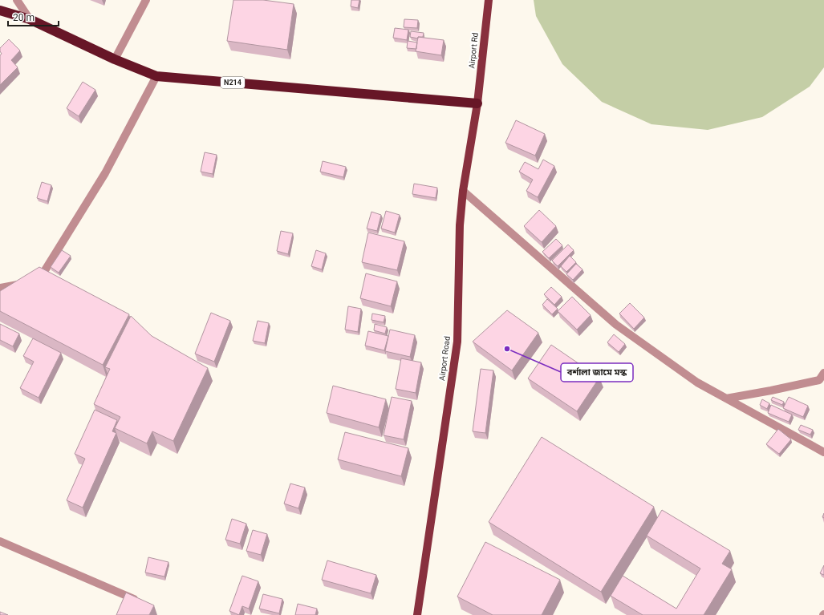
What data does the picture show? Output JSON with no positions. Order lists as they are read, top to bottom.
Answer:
{
  "streets": {
    "highway": ["N214"],
    "main road": ["Airport Rd", "Airport Road"]
  },
  "crossings": [
    ["Airport Rd", "N214"],
    ["Airport Rd", "Airport Road"],
    ["N214", "Airport Road"]
  ],
  "places": ["বর্শালা জামে মস্ক"],
  "scale_bar": "20 m"
}
